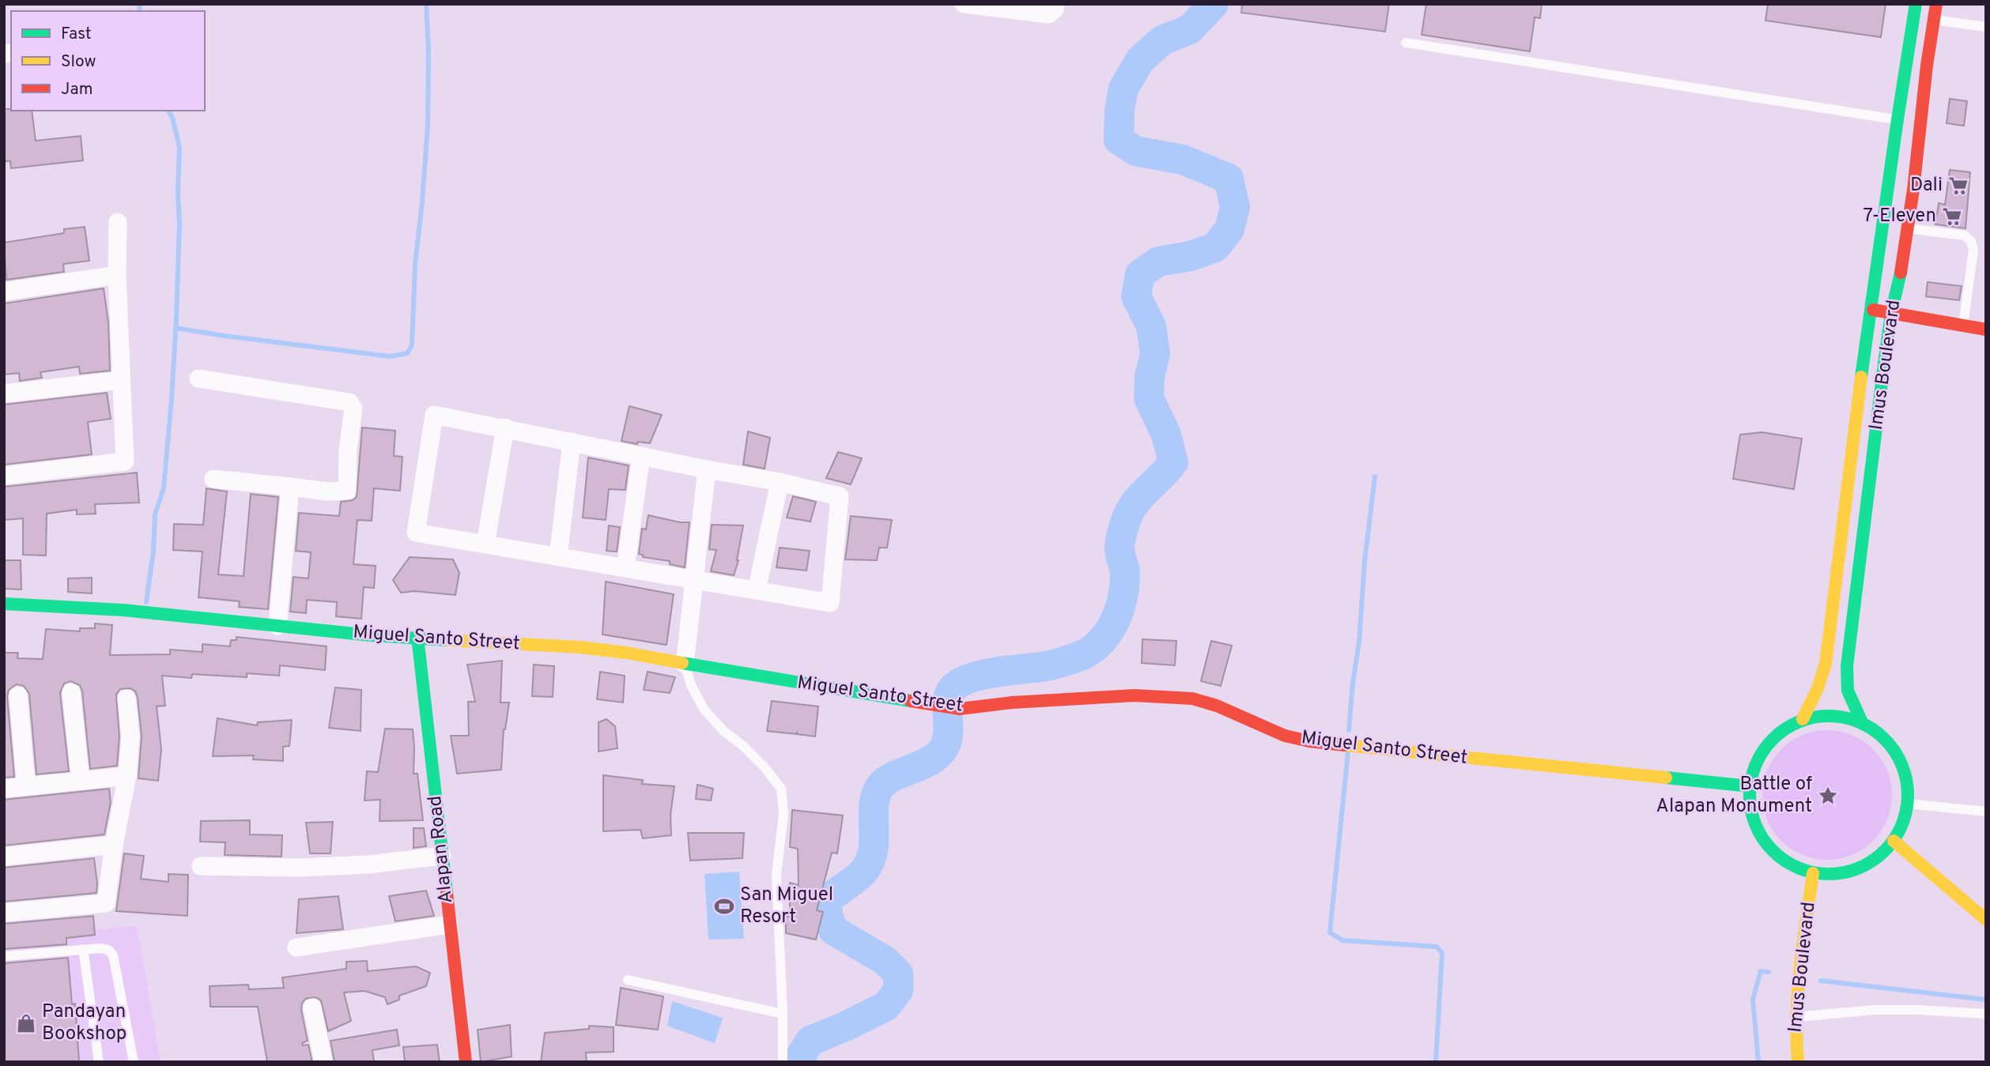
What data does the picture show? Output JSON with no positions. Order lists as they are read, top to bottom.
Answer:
{
  "streets": {
    "main road": ["Imus Boulevard", "Miguel Santo Street", "Alapan Road"]
  },
  "crossings": [
    ["Imus Boulevard", "Miguel Santo Street"],
    ["Miguel Santo Street", "Alapan Road"]
  ],
  "places": {
    "supermarket": ["Dali", "7-Eleven"],
    "place": ["Battle of Alapan Monument"],
    "sports": ["San Miguel Resort"],
    "shop": ["Pandayan Bookshop"]
  },
  "legend": ["Fast", "Slow", "Jam"]
}
